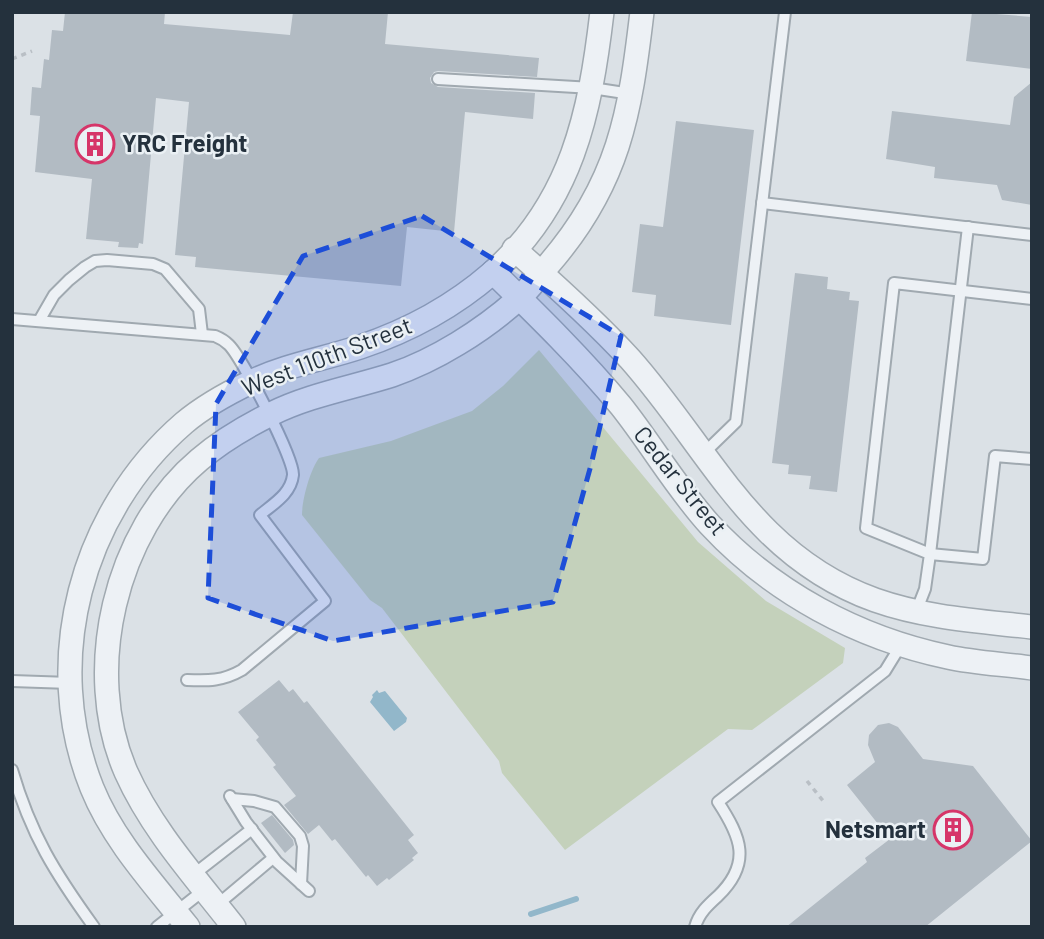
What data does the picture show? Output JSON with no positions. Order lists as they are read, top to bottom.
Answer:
{
  "streets": {
    "street": ["West 110th Street", "Cedar Street"]
  },
  "crossings": [
    ["West 110th Street", "Cedar Street"]
  ],
  "places": {
    "building": ["YRC Freight", "Netsmart"]
  }
}
